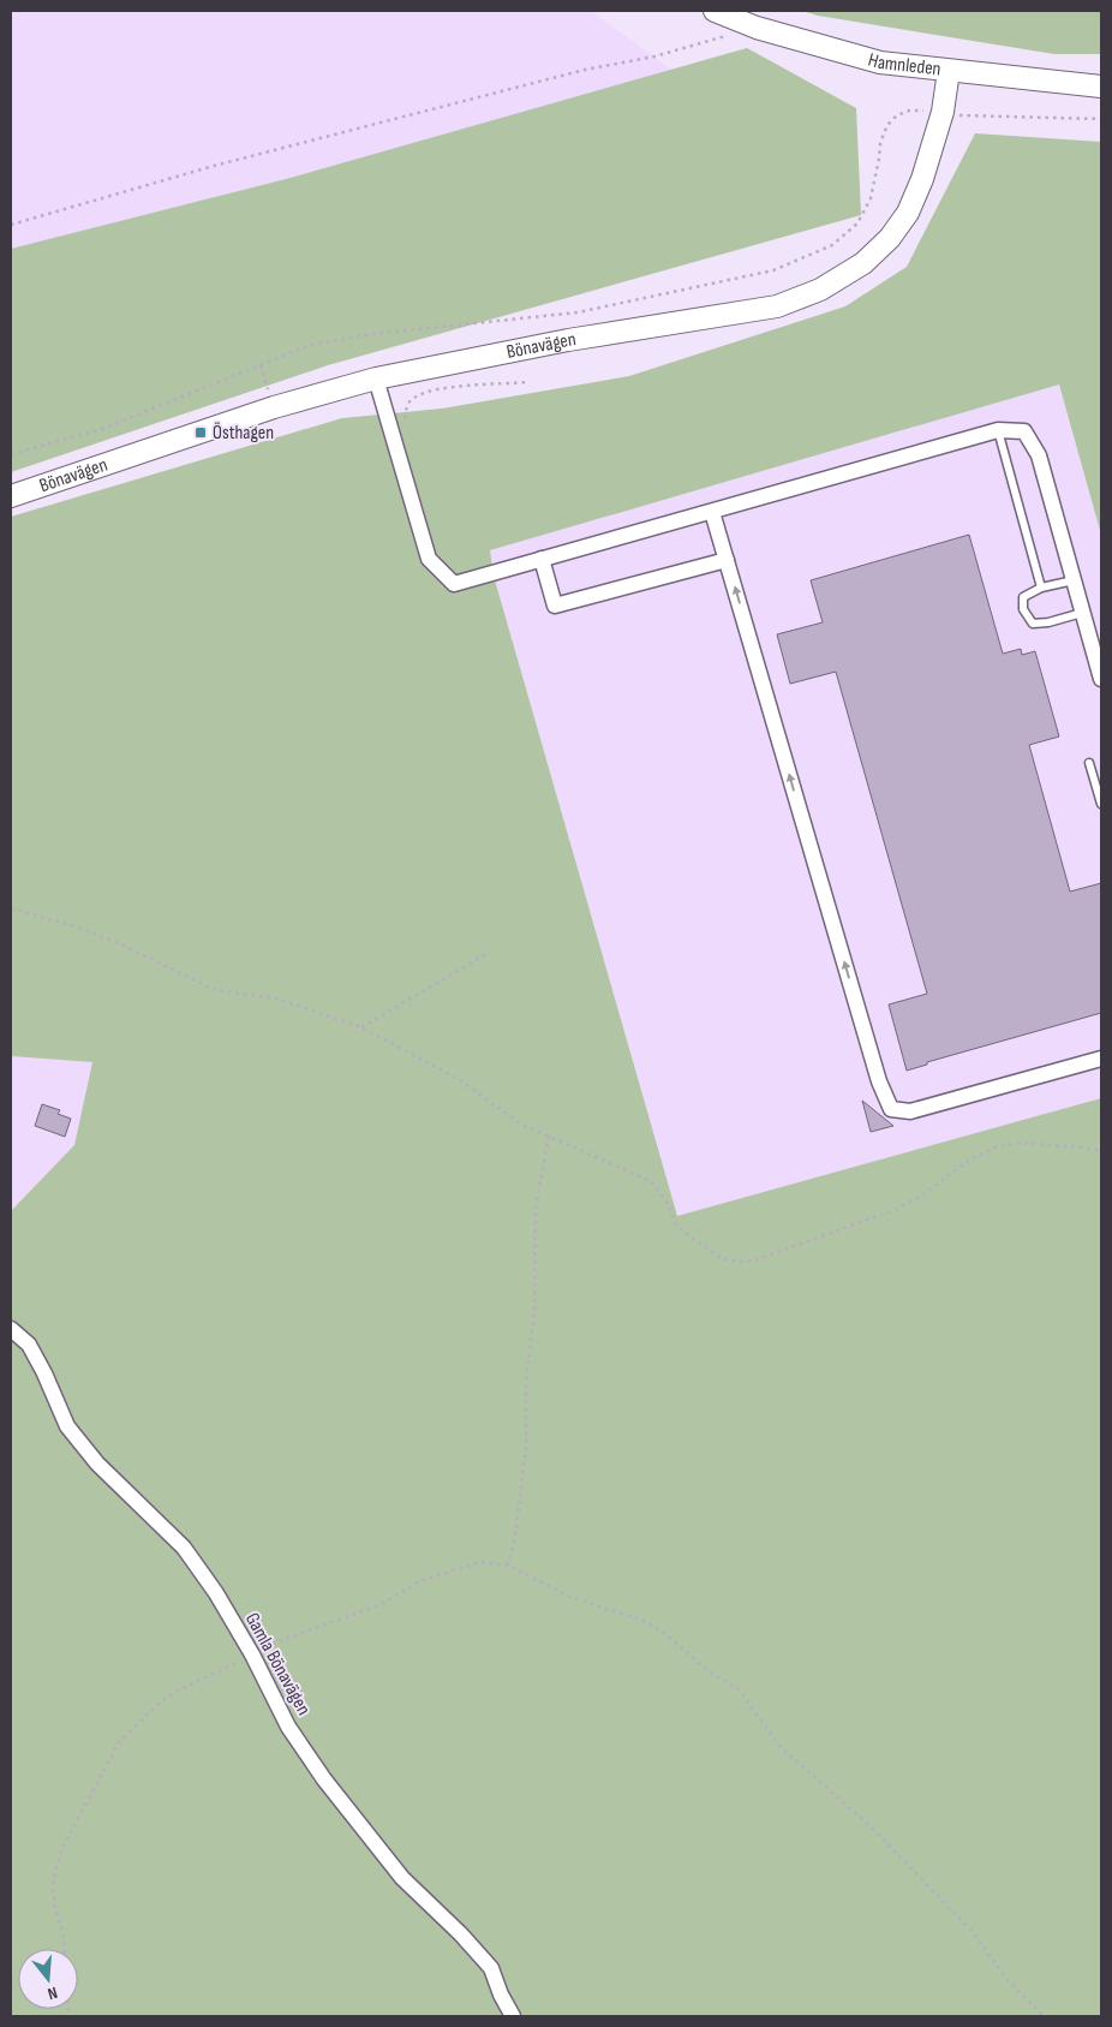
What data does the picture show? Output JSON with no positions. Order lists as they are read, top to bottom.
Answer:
{
  "streets": {
    "street": ["Hamnleden", "Bönavägen", "Gamla Bönavägen"]
  },
  "crossings": [
    ["Hamnleden", "Bönavägen"]
  ],
  "places": {
    "transit": ["Östhagen"]
  },
  "north": "bottom"
}
